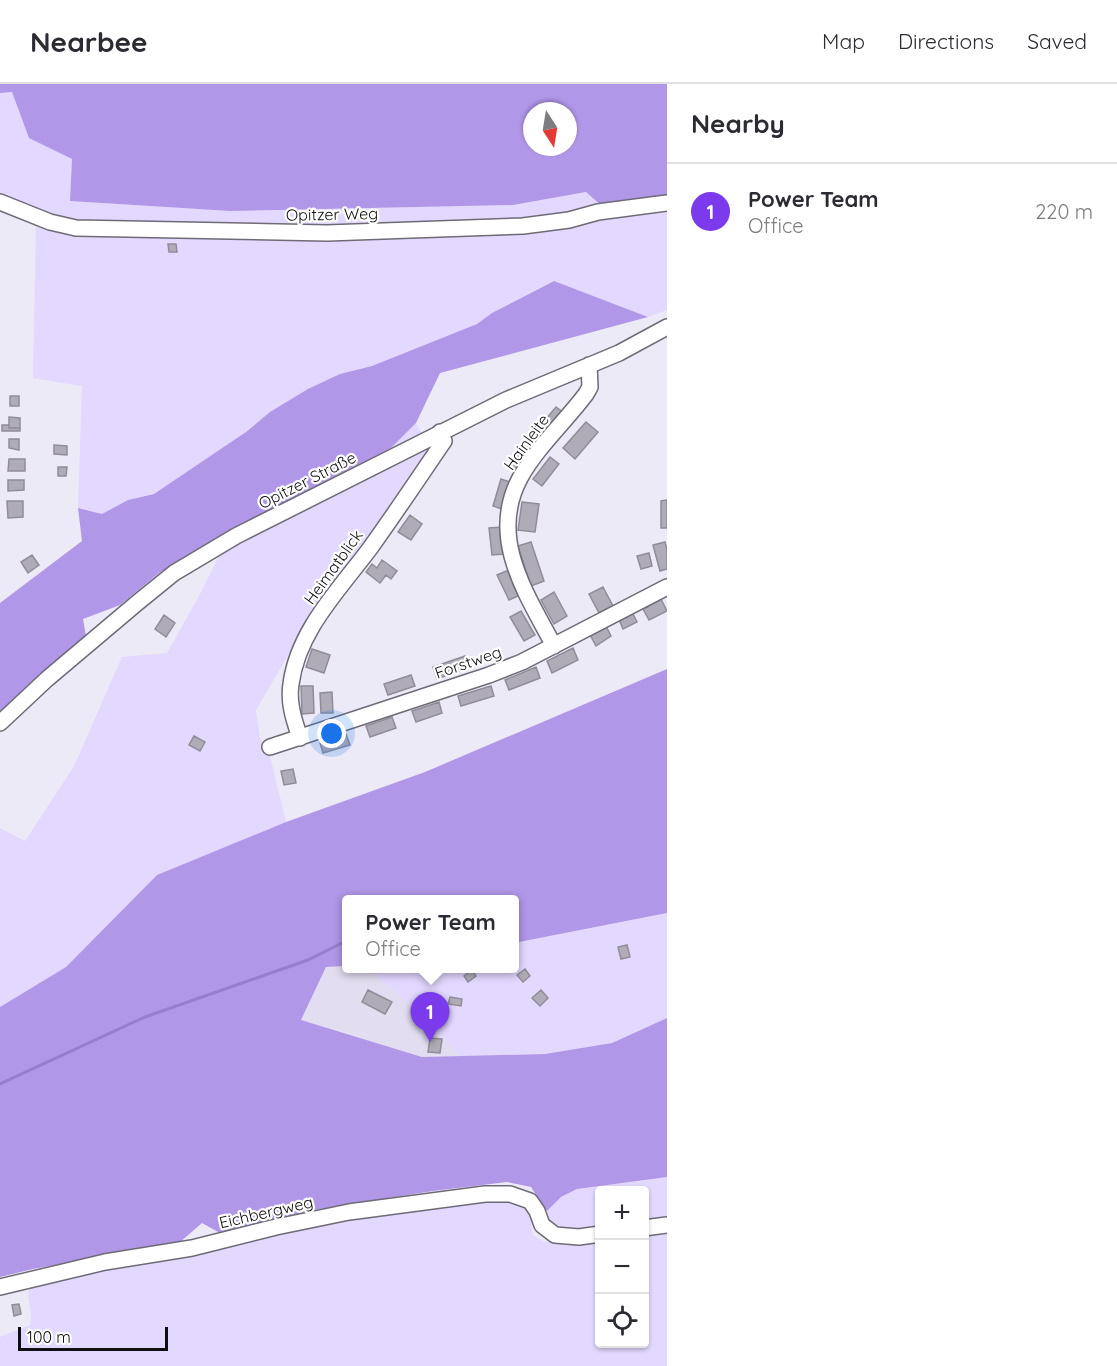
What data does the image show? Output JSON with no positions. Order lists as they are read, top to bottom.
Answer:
{
  "streets": {
    "street": [
      "Opitzer Weg",
      "Hainleite",
      "Opitzer Straße",
      "Heimatblick",
      "Forstweg",
      "Eichbergweg"
    ]
  },
  "crossings": [
    ["Hainleite", "Opitzer Straße"],
    ["Hainleite", "Forstweg"],
    ["Opitzer Straße", "Heimatblick"],
    ["Heimatblick", "Forstweg"]
  ],
  "scale_bar": "100 m",
  "north": "bottom",
  "page": {
    "header": "Nearbee",
    "nav": ["Map", "Directions", "Saved"],
    "heading": "Nearby",
    "list": [
      {
        "mark": "1",
        "name": "Power Team",
        "note": "Office",
        "value": "220 m"
      }
    ],
    "popup": ["Power Team", "Office"],
    "pins": "1",
    "map_buttons": ["+", "−"],
    "scale": "100 m"
  }
}
